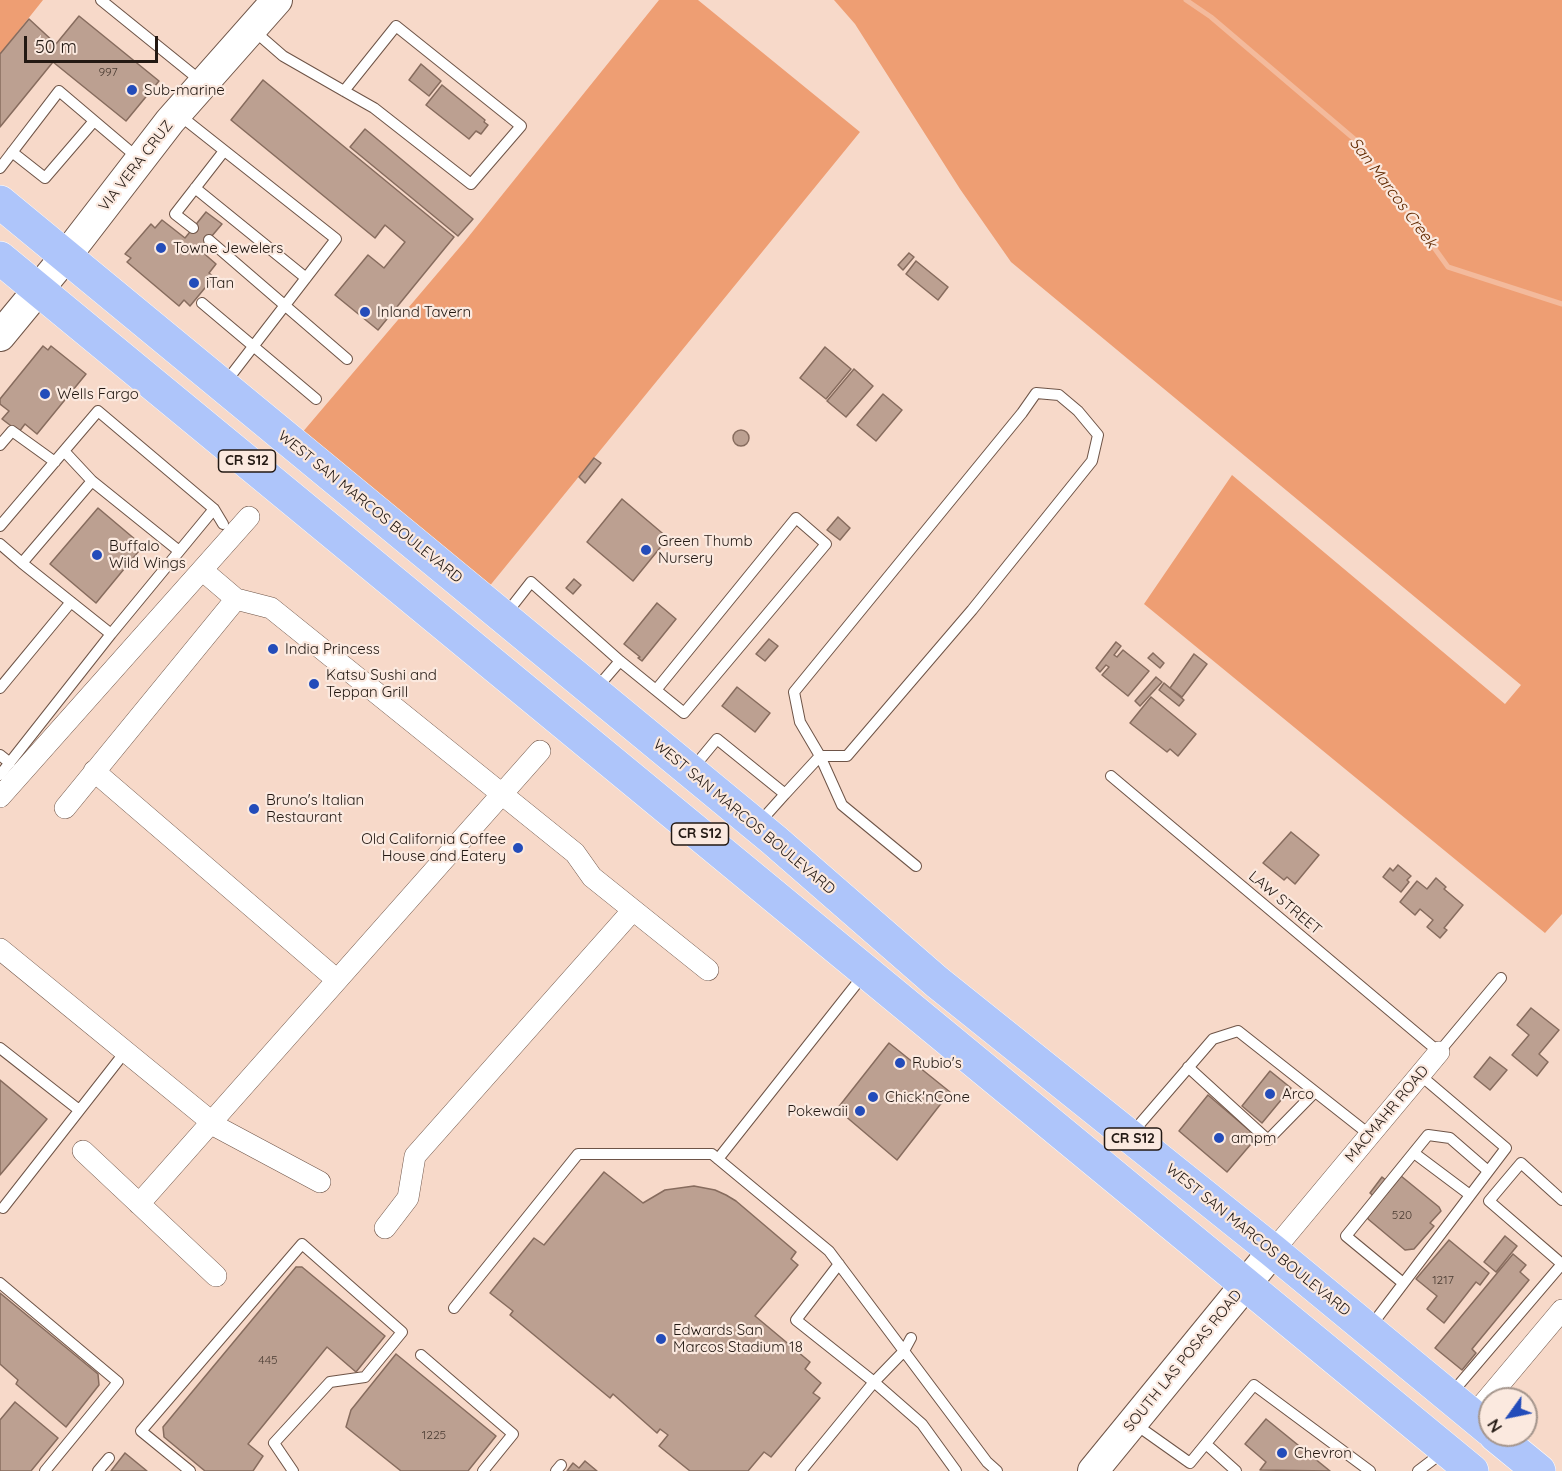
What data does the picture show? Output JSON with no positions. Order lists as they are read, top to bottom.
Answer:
{
  "streets": {
    "main road": [
      "VIA VERA CRUZ",
      "CR S12",
      "WEST SAN MARCOS BOULEVARD",
      "SOUTH LAS POSAS ROAD"
    ],
    "street": ["MACMAHR ROAD"],
    "lane": ["LAW STREET"]
  },
  "crossings": [
    ["VIA VERA CRUZ", "CR S12"],
    ["VIA VERA CRUZ", "WEST SAN MARCOS BOULEVARD"],
    ["CR S12", "SOUTH LAS POSAS ROAD"],
    ["WEST SAN MARCOS BOULEVARD", "MACMAHR ROAD"],
    ["WEST SAN MARCOS BOULEVARD", "SOUTH LAS POSAS ROAD"],
    ["LAW STREET", "MACMAHR ROAD"],
    ["MACMAHR ROAD", "SOUTH LAS POSAS ROAD"]
  ],
  "water": ["San Marcos Creek"],
  "places": [
    "Sub-marine",
    "Towne Jewelers",
    "iTan",
    "Inland Tavern",
    "Wells Fargo",
    "Green Thumb Nursery",
    "Buffalo Wild Wings",
    "India Princess",
    "Katsu Sushi and Teppan Grill",
    "Bruno's Italian Restaurant",
    "Old California Coffee House and Eatery",
    "Rubio's",
    "Arco",
    "Chick'nCone",
    "Pokewaii",
    "ampm",
    "Edwards San Marcos Stadium 18",
    "Chevron"
  ],
  "house_numbers": [
    "997",
    "520",
    "1217",
    "445",
    "1225"
  ],
  "scale_bar": "50 m",
  "north": "bottom left"
}
